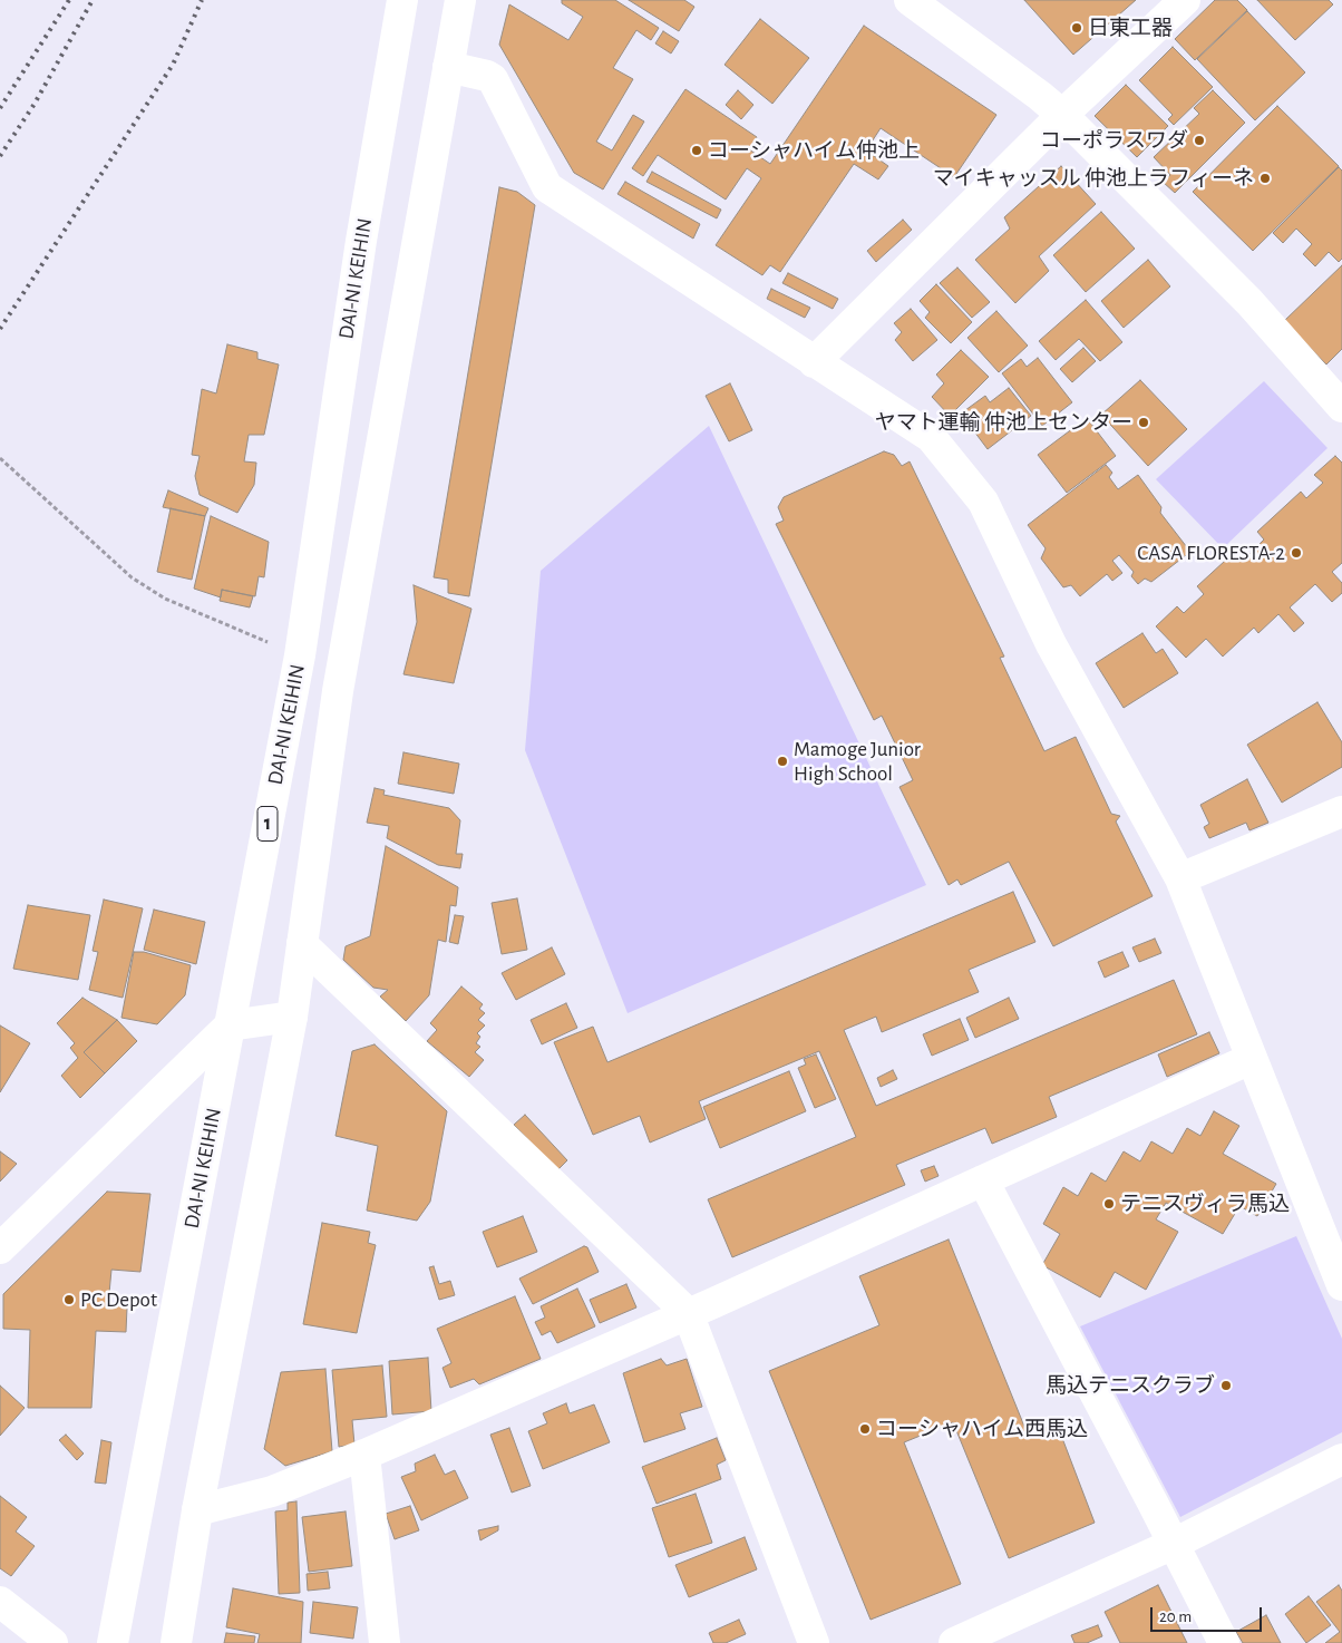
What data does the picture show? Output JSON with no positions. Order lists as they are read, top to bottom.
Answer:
{
  "streets": {
    "main road": ["DAI-NI KEIHIN", "1"]
  },
  "places": [
    "日東工器",
    "コーポラスワダ",
    "コーシャハイム仲池上",
    "マイキャッスル 仲池上ラフィーネ",
    "ヤマト運輸 仲池上センター",
    "CASA FLORESTA-2",
    "Mamoge Junior High School",
    "テニスヴィラ馬込",
    "PC Depot",
    "馬込テニスクラブ",
    "コーシャハイム西馬込"
  ],
  "scale_bar": "20 m"
}
